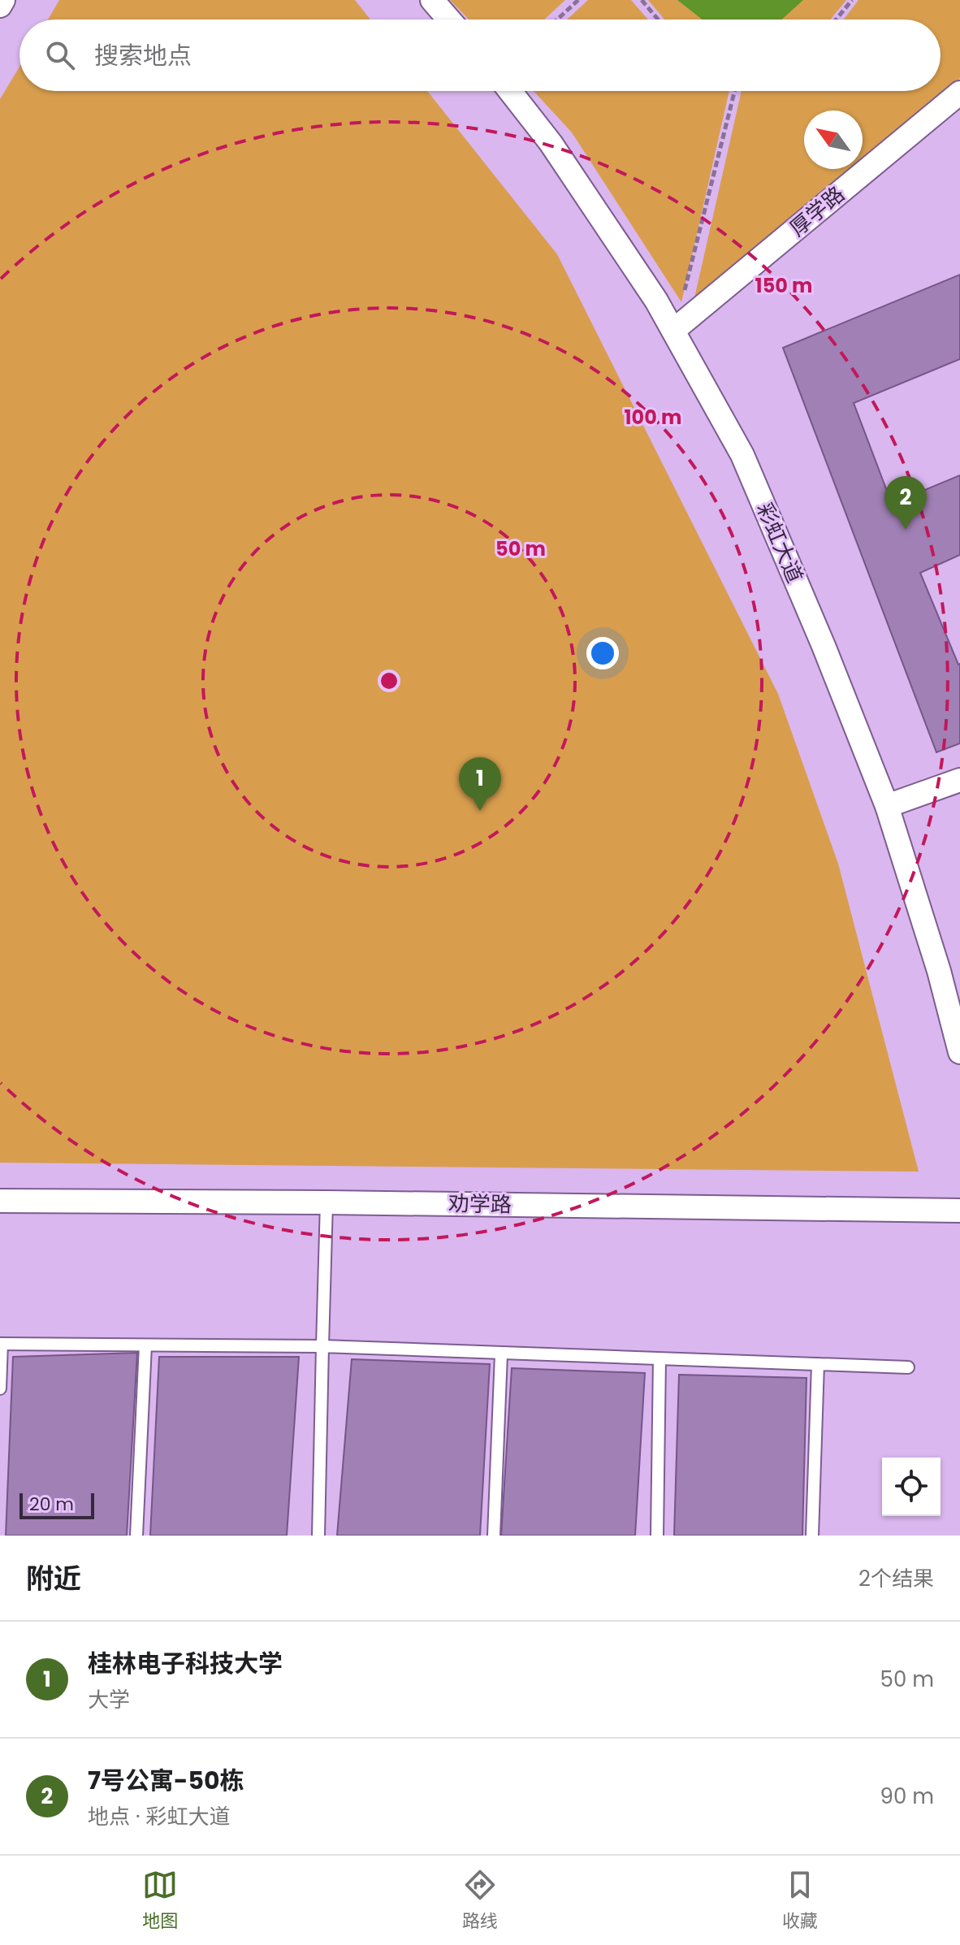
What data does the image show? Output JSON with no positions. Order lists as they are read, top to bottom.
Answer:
{
  "streets": {
    "street": ["厚学路", "彩虹大道", "劝学路"]
  },
  "crossings": [
    ["厚学路", "彩虹大道"]
  ],
  "scale_bar": "20 m",
  "north": "top left",
  "page": {
    "search": "搜索地点",
    "pins": ["2", "1"],
    "scale": "20 m",
    "heading": ["附近", "2个结果"],
    "list": [
      {
        "mark": "1",
        "name": "桂林电子科技大学",
        "note": "大学",
        "value": "50 m"
      },
      {
        "mark": "2",
        "name": "7号公寓-50栋",
        "note": "地点 · 彩虹大道",
        "value": "90 m"
      }
    ],
    "nav": ["地图", "路线", "收藏"]
  },
  "rings": ["150 m", "100 m", "50 m"]
}
